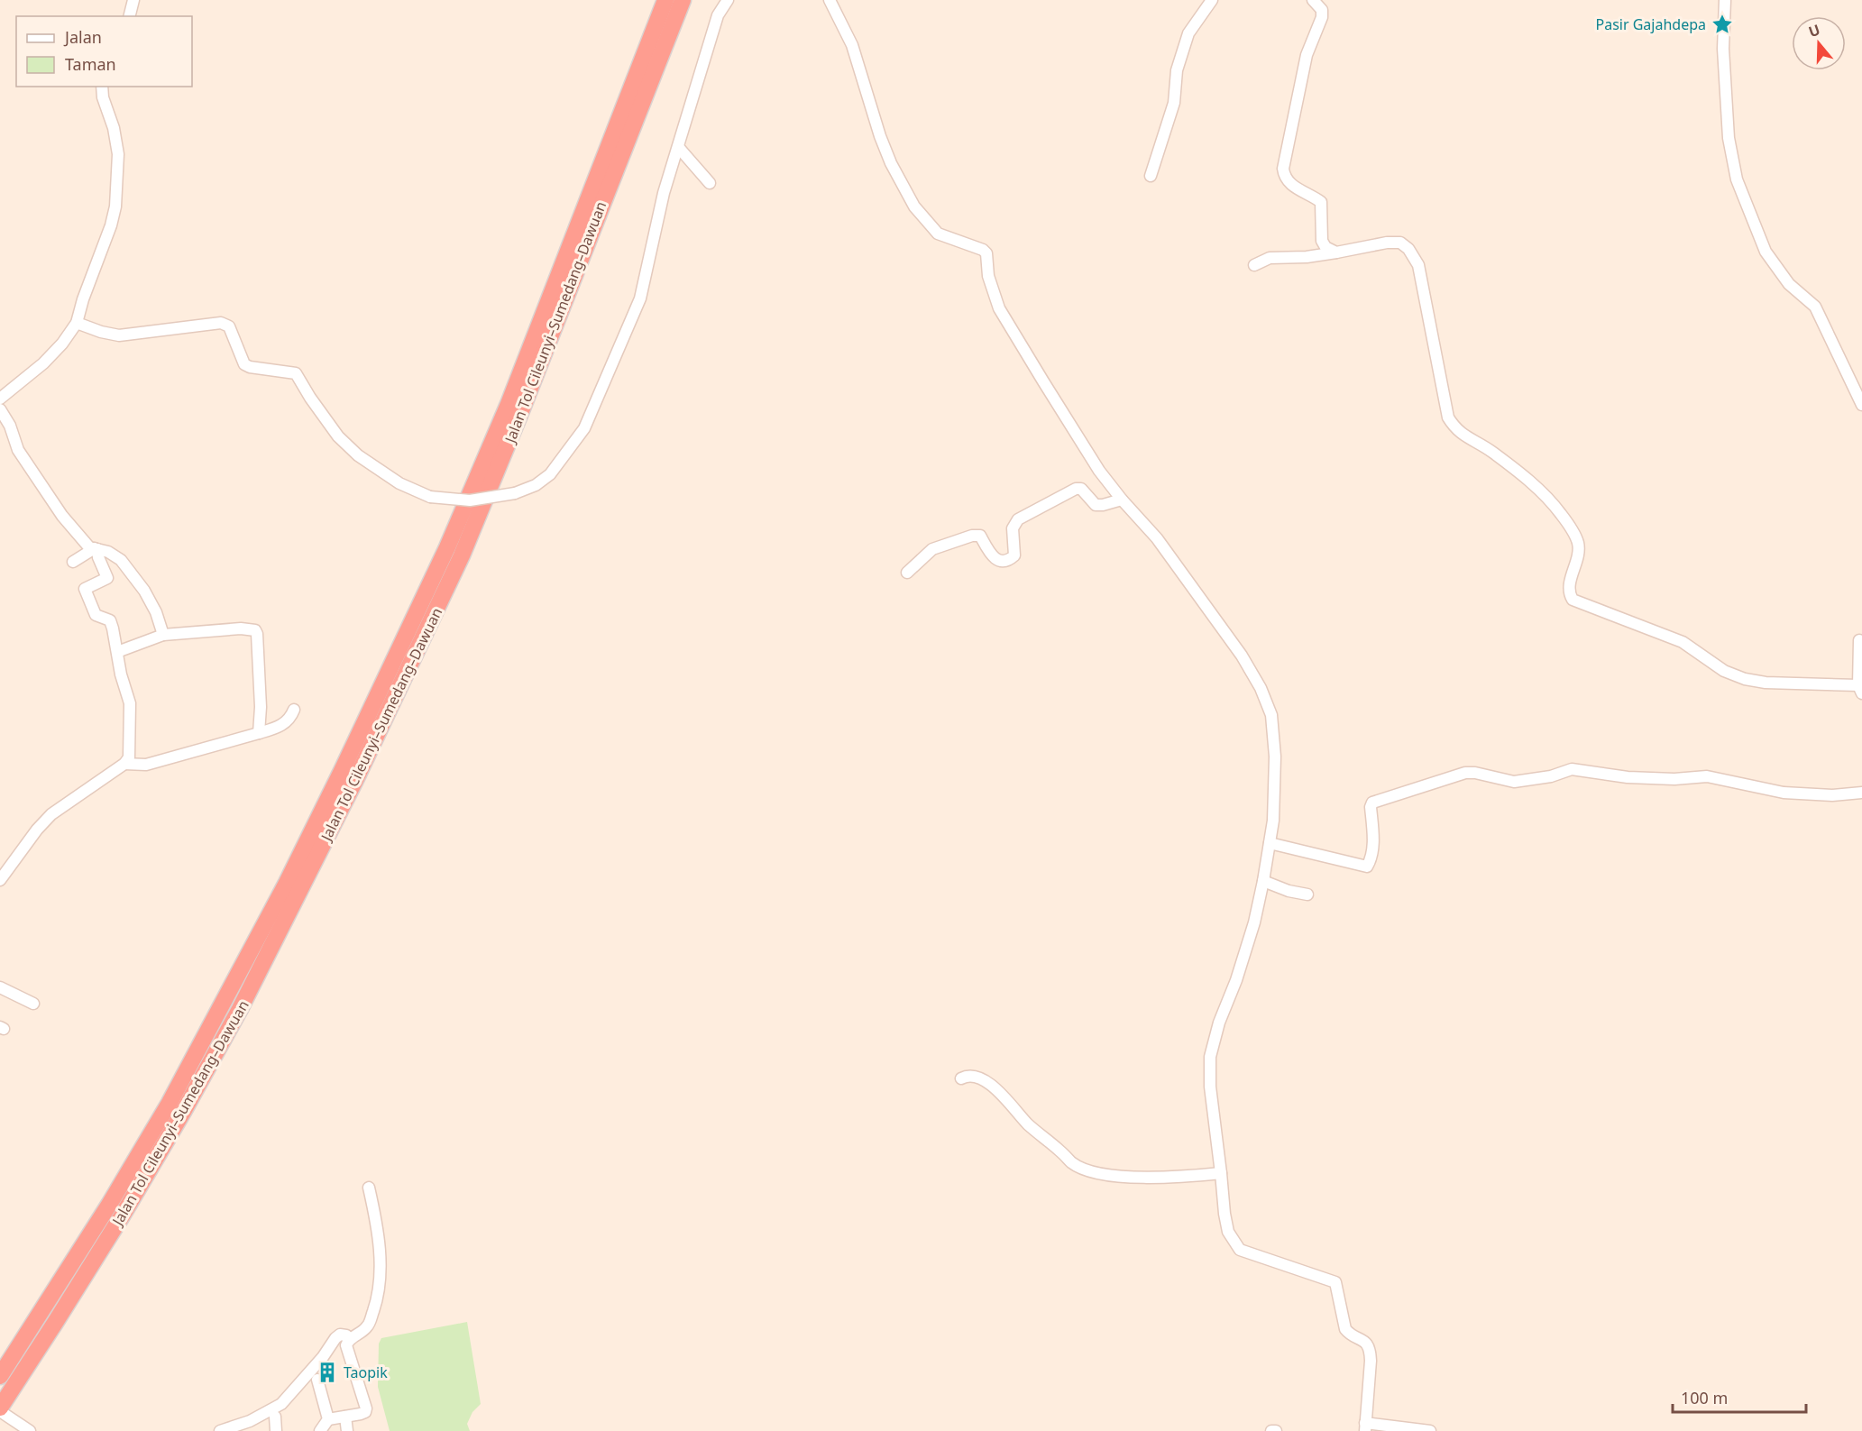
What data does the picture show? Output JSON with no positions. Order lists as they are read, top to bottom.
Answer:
{
  "streets": {
    "highway": ["Jalan Tol Cileunyi–Sumedang–Dawuan"]
  },
  "places": {
    "place": ["Pasir Gajahdepa"],
    "building": ["Taopik"]
  },
  "legend": ["Jalan", "Taman"],
  "scale_bar": "100 m",
  "north": "top"
}
